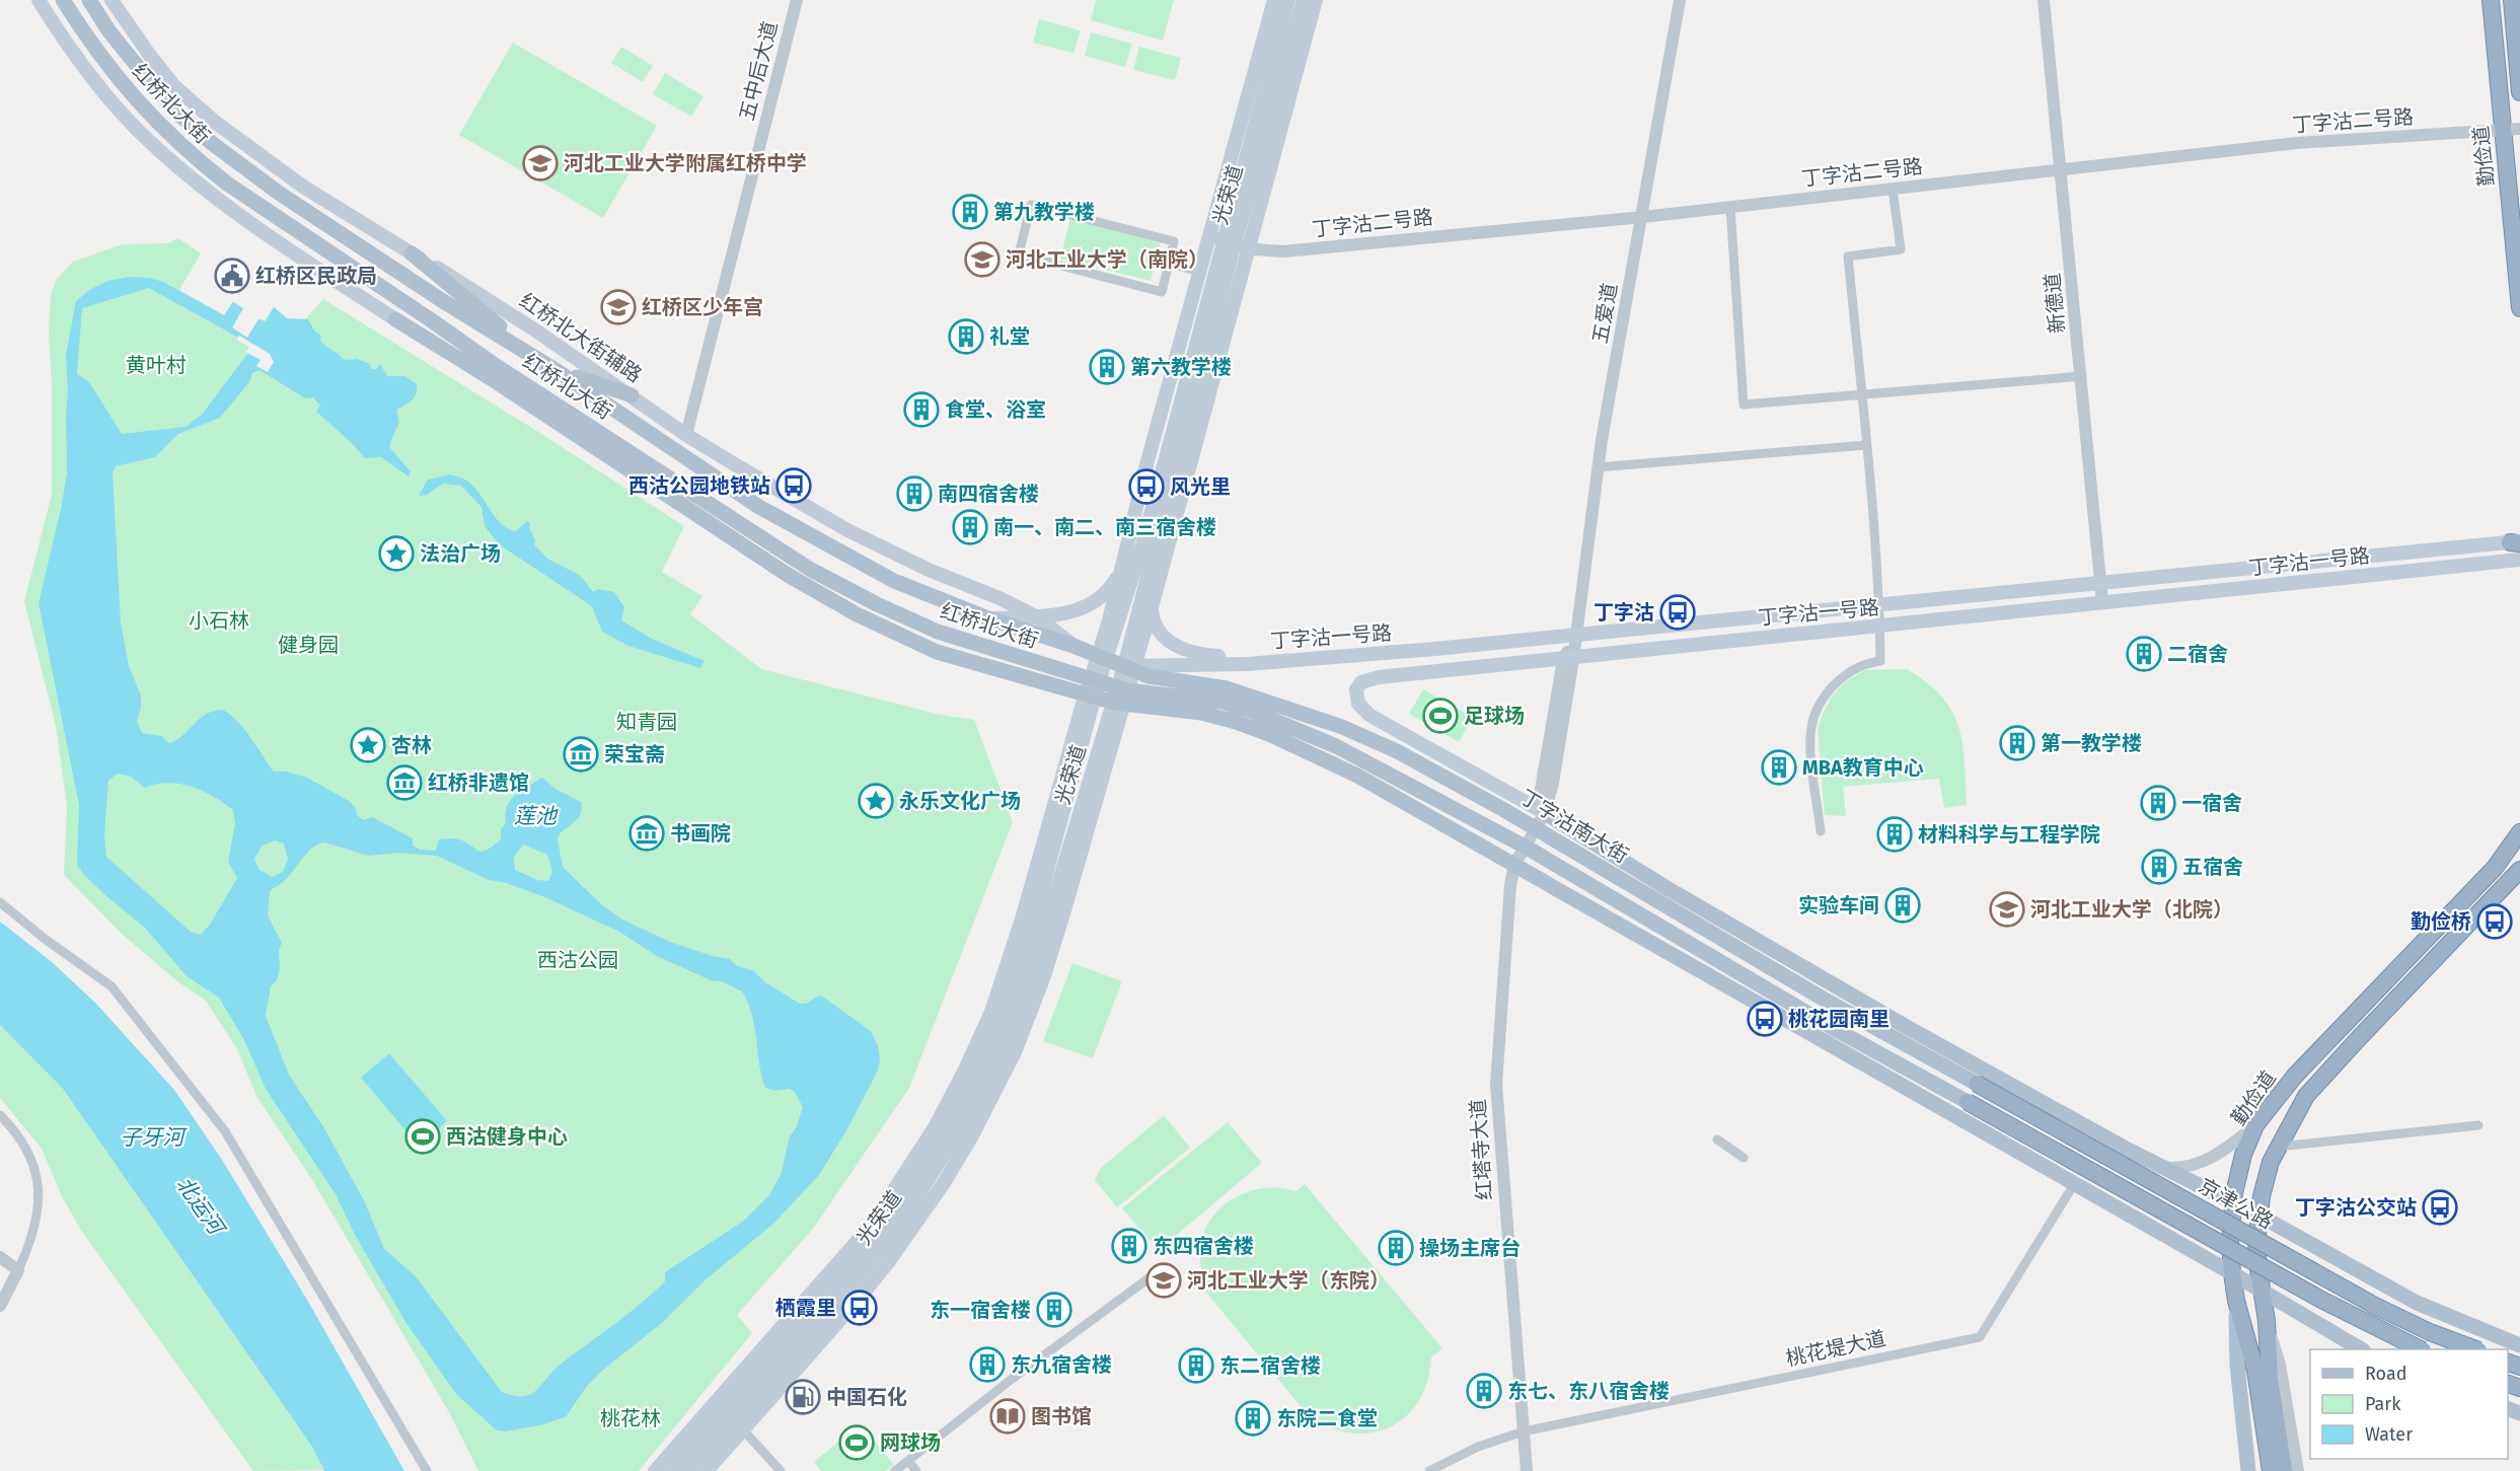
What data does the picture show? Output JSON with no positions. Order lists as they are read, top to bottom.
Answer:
{
  "streets": {
    "highway": ["勤俭道", "京津公路"],
    "main road": [
      "红桥北大街",
      "光荣道",
      "红桥北大街辅路",
      "丁字沽一号路",
      "丁字沽南大街"
    ],
    "street": [
      "五中后大道",
      "丁字沽二号路",
      "新德道",
      "五爱道",
      "红塔寺大道",
      "桃花堤大道"
    ]
  },
  "crossings": [
    ["五中后大道", "红桥北大街辅路"],
    ["红桥北大街", "光荣道"],
    ["红桥北大街", "红桥北大街辅路"],
    ["红桥北大街", "丁字沽一号路"],
    ["红桥北大街", "丁字沽南大街"],
    ["丁字沽二号路", "勤俭道"],
    ["丁字沽二号路", "光荣道"],
    ["丁字沽二号路", "新德道"],
    ["丁字沽二号路", "五爱道"],
    ["光荣道", "丁字沽一号路"],
    ["光荣道", "丁字沽南大街"],
    ["新德道", "丁字沽一号路"],
    ["五爱道", "丁字沽一号路"],
    ["五爱道", "丁字沽南大街"],
    ["五爱道", "红塔寺大道"],
    ["丁字沽一号路", "丁字沽南大街"],
    ["丁字沽南大街", "红塔寺大道"],
    ["丁字沽南大街", "京津公路"],
    ["红塔寺大道", "桃花堤大道"]
  ],
  "water": ["莲池", "子牙河", "北运河"],
  "parks": [
    "黄叶村",
    "小石林",
    "健身园",
    "知青园",
    "西沽公园",
    "桃花林"
  ],
  "places": {
    "school or university": [
      "河北工业大学附属红桥中学",
      "河北工业大学（南院）",
      "红桥区少年宫",
      "河北工业大学（北院）",
      "河北工业大学（东院）"
    ],
    "building": [
      "第九教学楼",
      "礼堂",
      "第六教学楼",
      "食堂、浴室",
      "南四宿舍楼",
      "南一、南二、南三宿舍楼",
      "二宿舍",
      "第一教学楼",
      "MBA教育中心",
      "一宿舍",
      "材料科学与工程学院",
      "五宿舍",
      "实验车间",
      "东四宿舍楼",
      "操场主席台",
      "东一宿舍楼",
      "东九宿舍楼",
      "东二宿舍楼",
      "东七、东八宿舍楼",
      "东院二食堂"
    ],
    "public building": ["红桥区民政局"],
    "bus stop": [
      "西沽公园地铁站",
      "风光里",
      "丁字沽",
      "勤俭桥",
      "桃花园南里",
      "丁字沽公交站",
      "栖霞里"
    ],
    "place": ["法治广场", "杏林", "永乐文化广场"],
    "sports": ["足球场", "西沽健身中心", "网球场"],
    "museum": ["荣宝斋", "红桥非遗馆", "书画院"],
    "fuel station": ["中国石化"],
    "library": ["图书馆"]
  },
  "legend": ["Road", "Park", "Water"]
}
